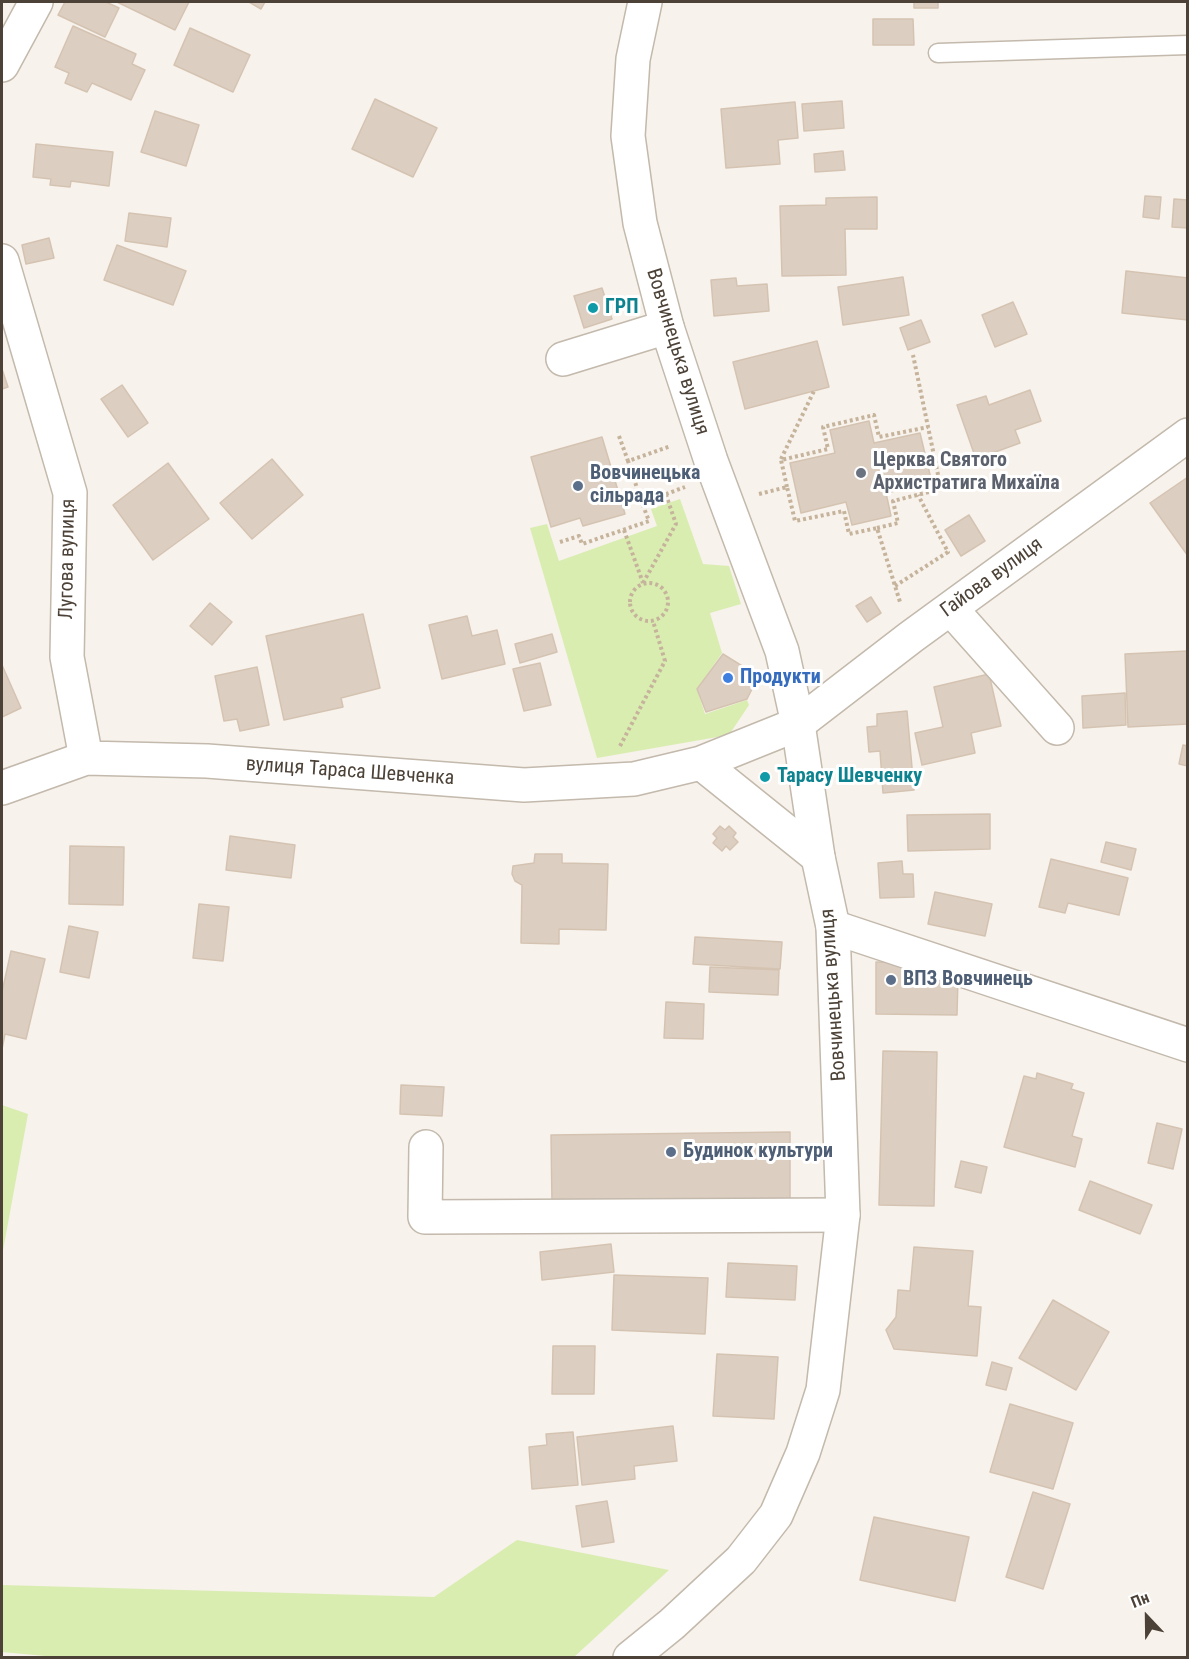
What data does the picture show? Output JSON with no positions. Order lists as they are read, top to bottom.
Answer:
{
  "streets": {
    "street": [
      "Вовчинецька вулиця",
      "Лугова вулиця",
      "Гайова вулиця",
      "вулиця Тараса Шевченка"
    ]
  },
  "crossings": [
    ["Вовчинецька вулиця", "Гайова вулиця"],
    ["Вовчинецька вулиця", "вулиця Тараса Шевченка"],
    ["Лугова вулиця", "вулиця Тараса Шевченка"],
    ["Гайова вулиця", "вулиця Тараса Шевченка"]
  ],
  "places": [
    "ГРП",
    "Церква Святого Архистратига Михаїла",
    "Вовчинецька сільрада",
    "Продукти",
    "Тарасу Шевченку",
    "ВПЗ Вовчинець",
    "Будинок культури"
  ],
  "north": "top"
}
